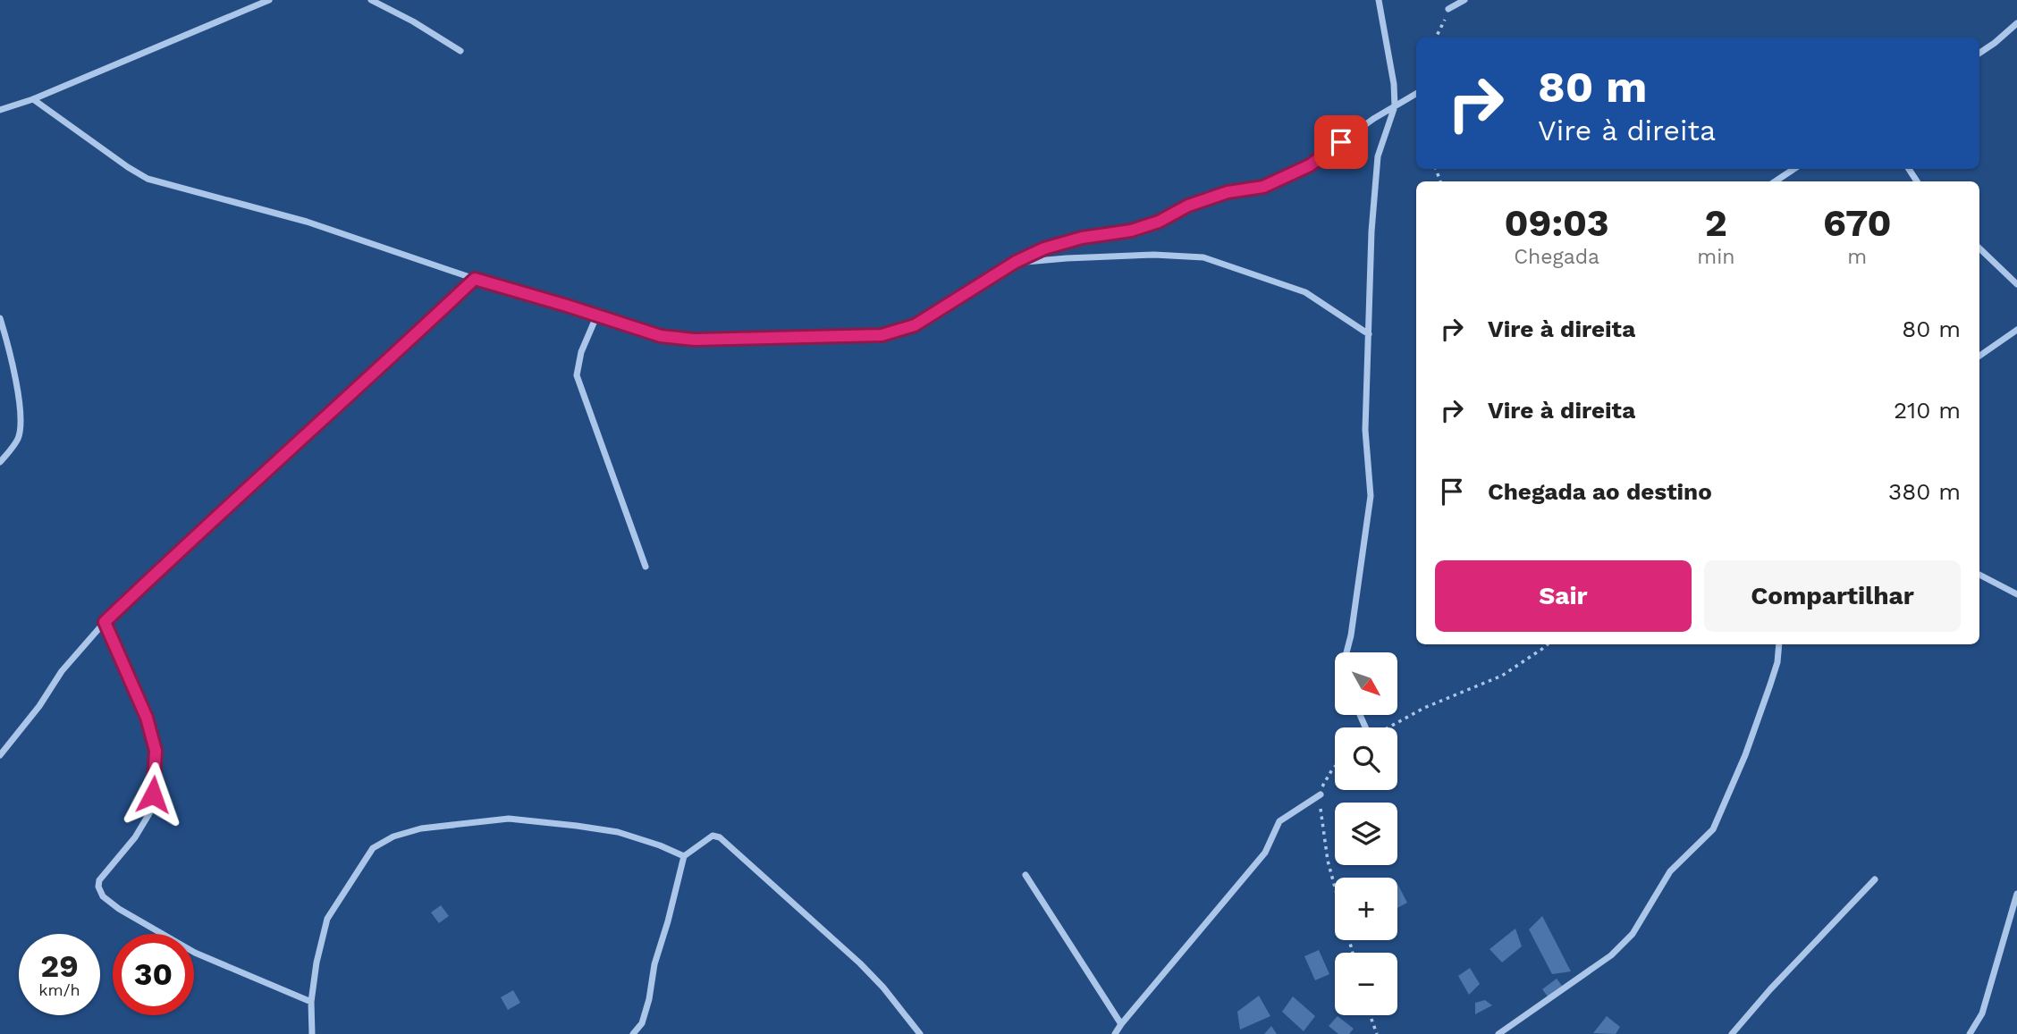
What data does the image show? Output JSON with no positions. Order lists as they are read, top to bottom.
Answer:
{
  "north": "bottom right",
  "page": {
    "turn": ["80 m", "Vire à direita"],
    "eta": [
      "09:03",
      "Chegada",
      "2",
      "min",
      "670",
      "m"
    ],
    "list": [
      {
        "name": "Vire à direita",
        "value": "80 m"
      },
      {
        "name": "Vire à direita",
        "value": "210 m"
      },
      {
        "name": "Chegada ao destino",
        "value": "380 m"
      }
    ],
    "buttons": ["Sair", "Compartilhar"],
    "map_buttons": ["+", "−"],
    "speed": "29 km/h",
    "limit": "30"
  }
}
